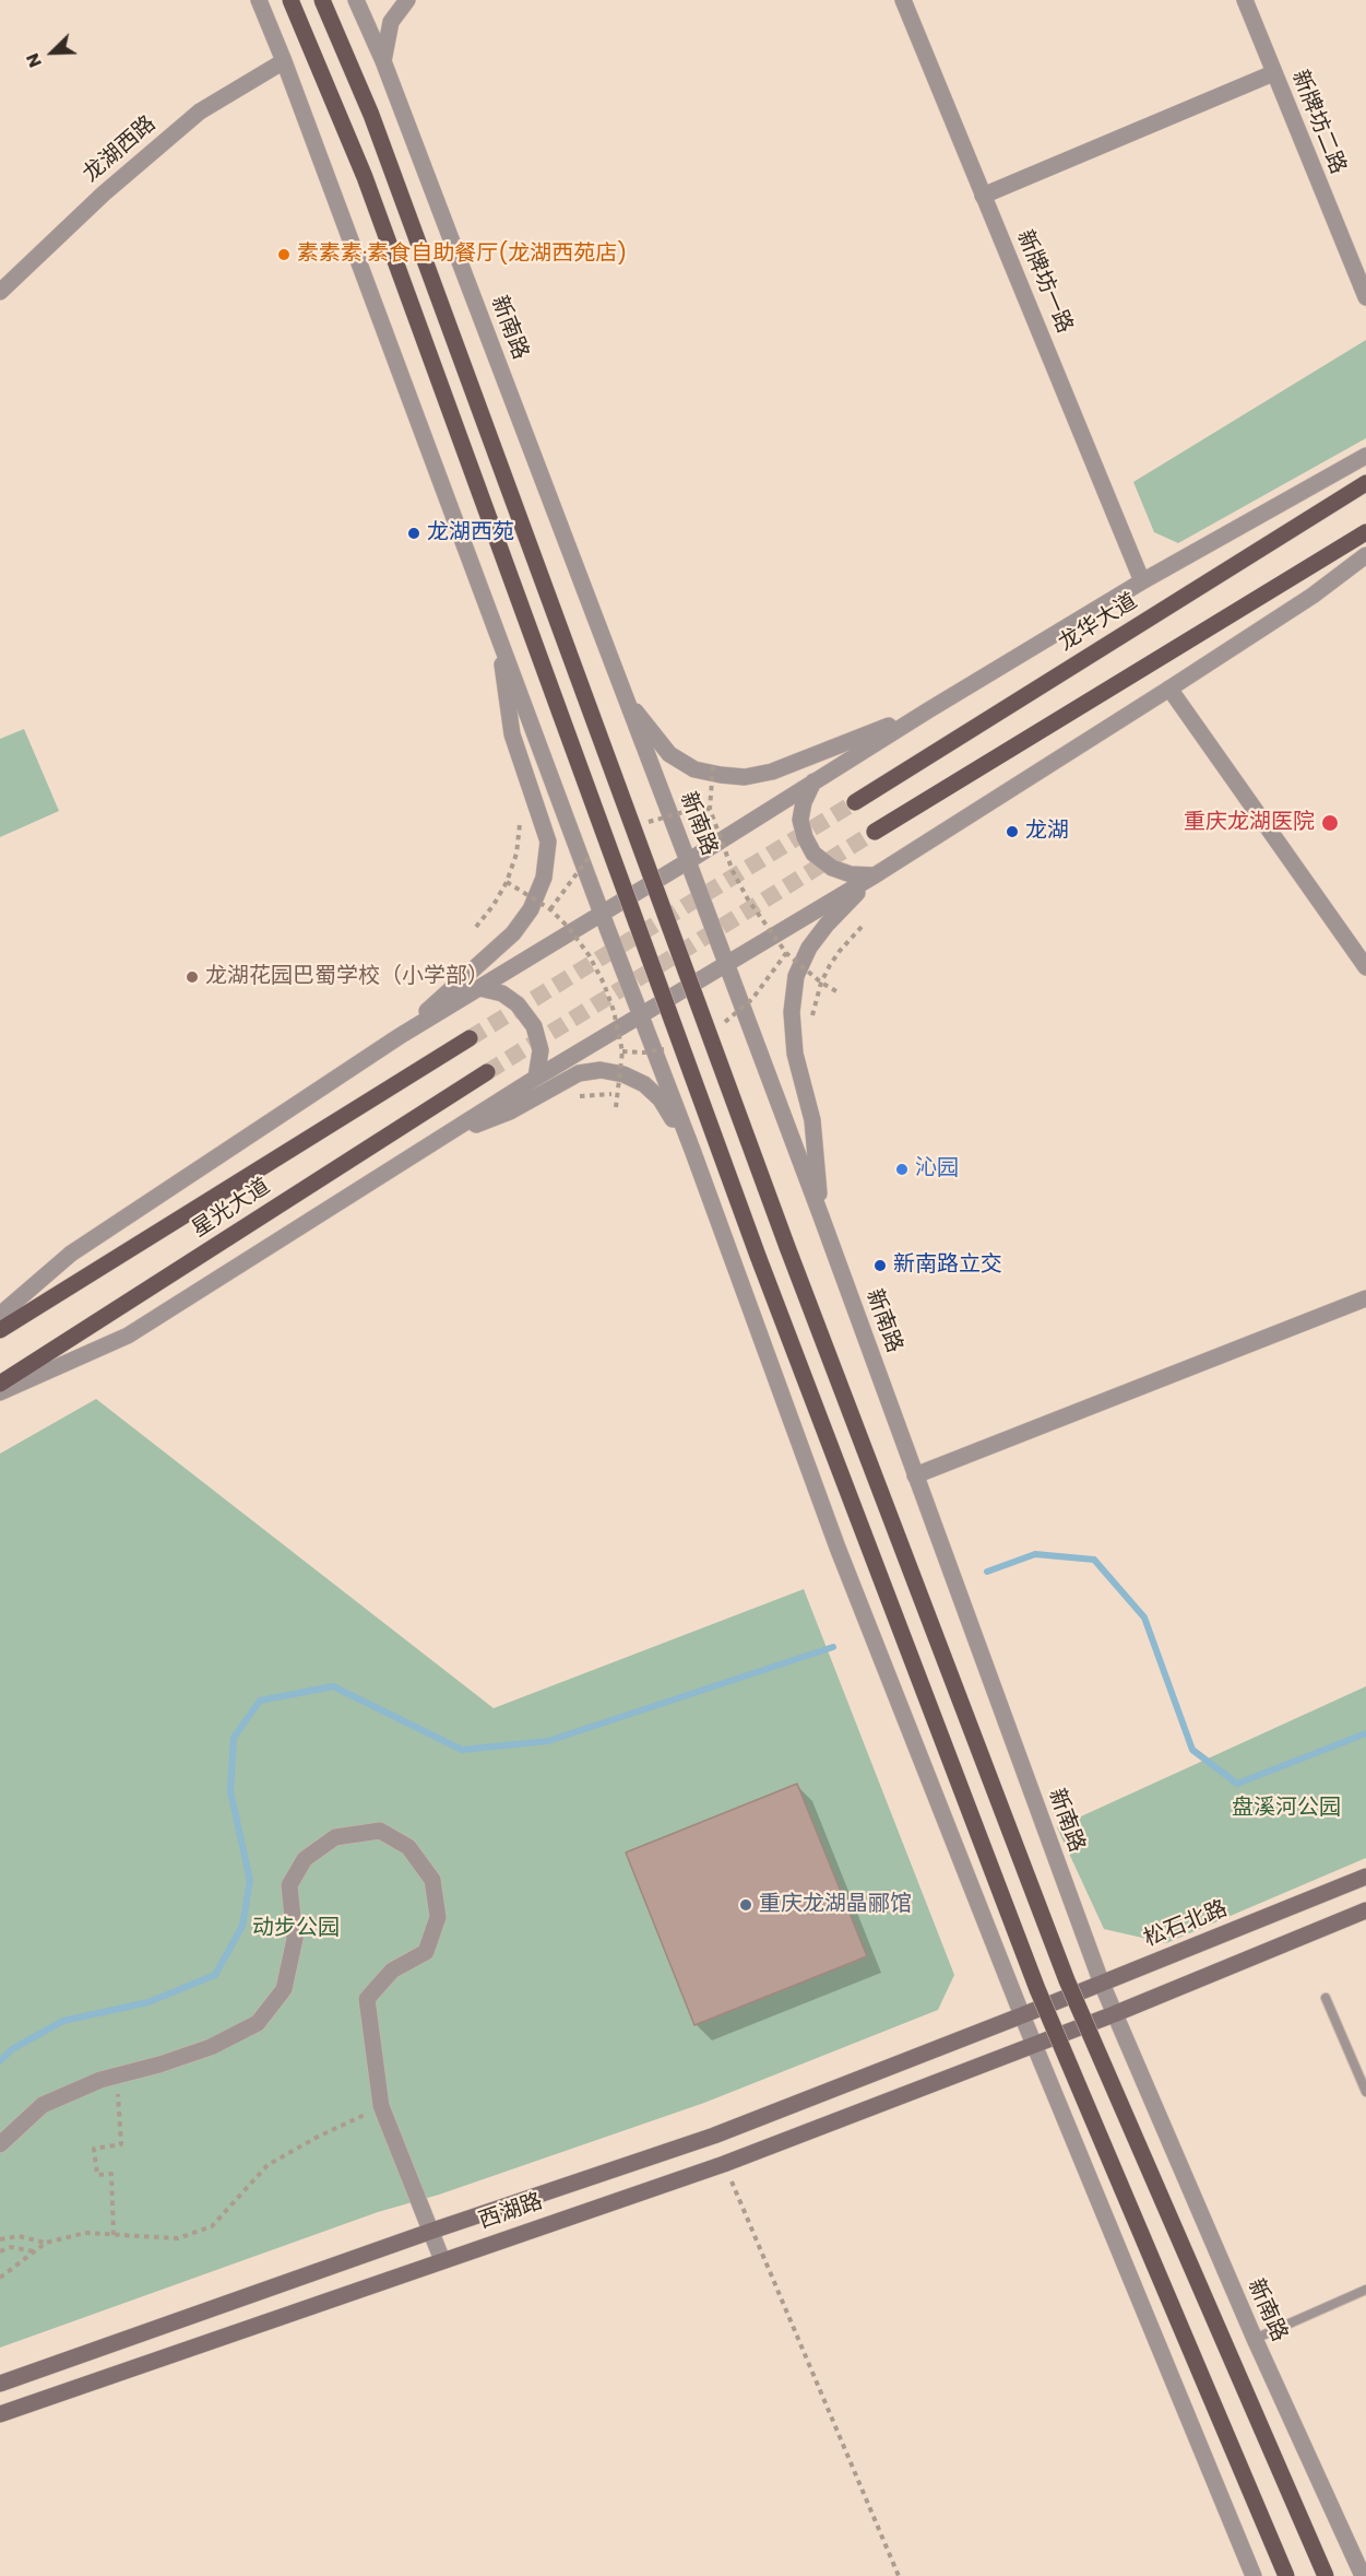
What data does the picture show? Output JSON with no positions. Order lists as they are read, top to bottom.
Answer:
{
  "streets": {
    "main road": [
      "龙华大道",
      "星光大道",
      "松石北路",
      "西湖路"
    ],
    "street": [
      "新牌坊二路",
      "龙湖西路",
      "新牌坊一路",
      "新南路"
    ]
  },
  "crossings": [
    ["新南路", "松石北路"],
    ["松石北路", "西湖路"]
  ],
  "parks": ["盘溪河公园", "动步公园"],
  "places": [
    "素素素·素食自助餐厅(龙湖西苑店)",
    "龙湖西苑",
    "重庆龙湖医院",
    "龙湖",
    "龙湖花园巴蜀学校（小学部）",
    "沁园",
    "新南路立交",
    "重庆龙湖晶郦馆"
  ],
  "north": "bottom left"
}
